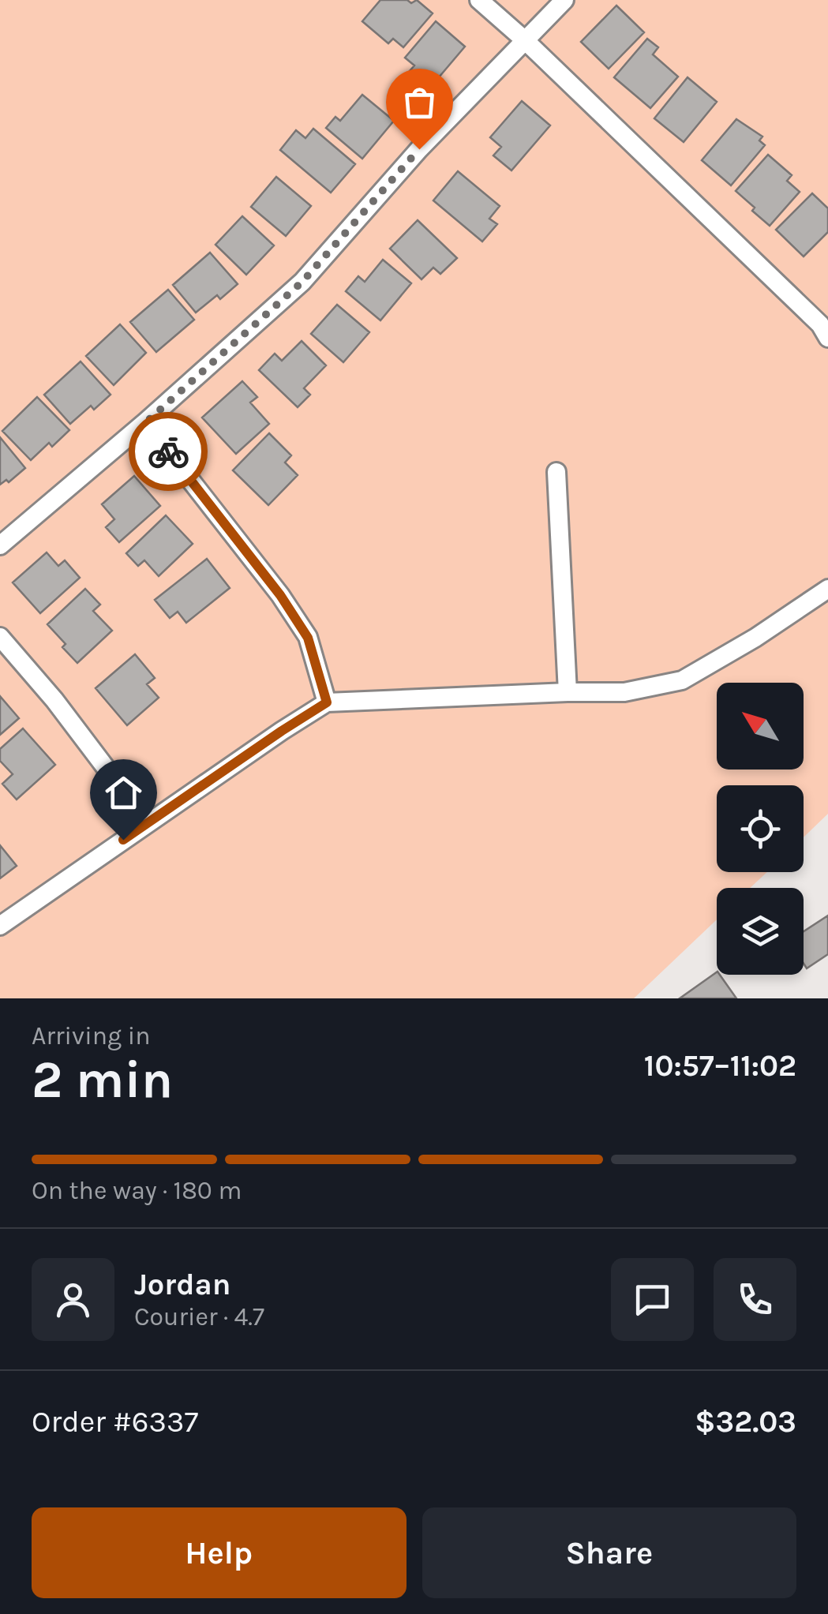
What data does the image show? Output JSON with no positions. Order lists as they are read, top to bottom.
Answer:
{
  "north": "top left",
  "page": {
    "heading": ["2 min", "Arriving in", "10:57–11:02"],
    "panel": [
      "Jordan",
      "Courier · 4.7",
      "Order #6337",
      "$32.03"
    ],
    "bar": "On the way · 180 m",
    "buttons": ["Help", "Share"]
  }
}
